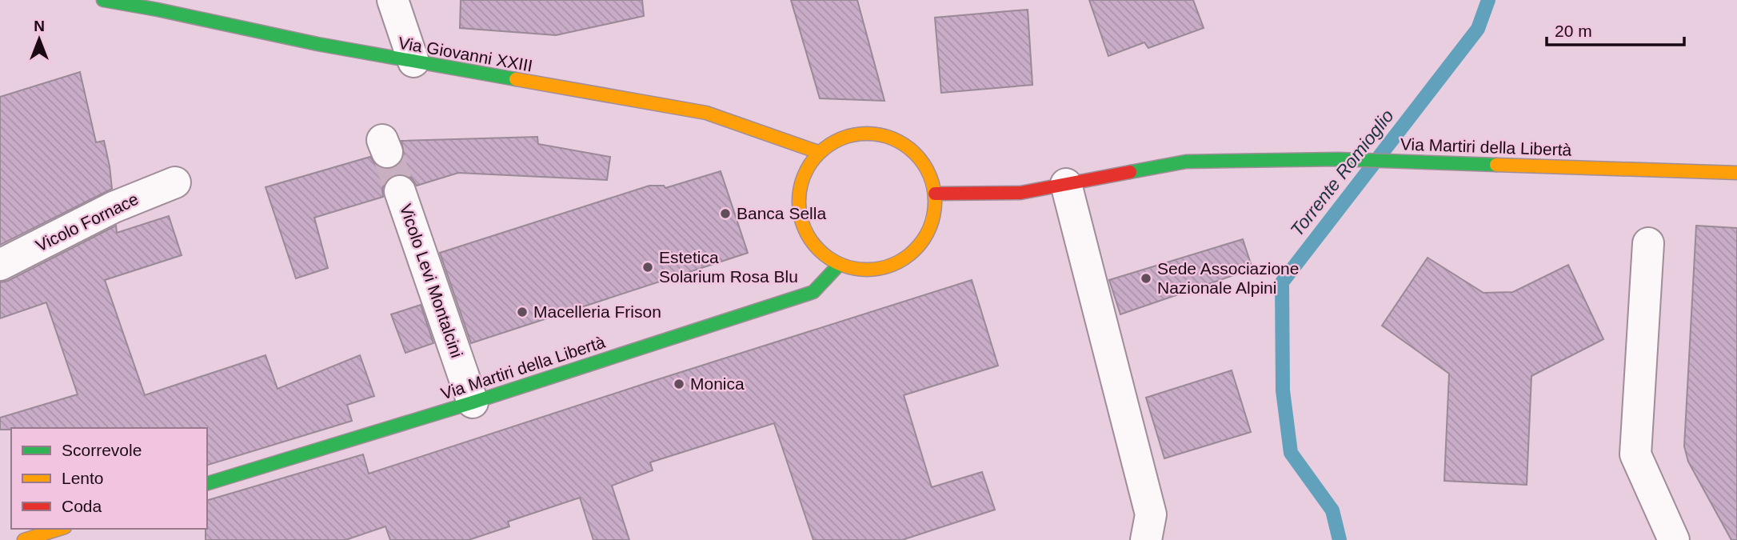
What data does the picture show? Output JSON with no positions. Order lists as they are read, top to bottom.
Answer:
{
  "streets": {
    "main road": ["Via Giovanni XXIII", "Via Martiri della Libertà"],
    "street": ["Vicolo Fornace", "Vicolo Levi Montalcini"]
  },
  "crossings": [
    ["Via Giovanni XXIII", "Via Martiri della Libertà"],
    ["Via Martiri della Libertà", "Vicolo Levi Montalcini"]
  ],
  "water": ["Torrente Romioglio"],
  "places": [
    "Banca Sella",
    "Estetica Solarium Rosa Blu",
    "Sede Associazione Nazionale Alpini",
    "Macelleria Frison",
    "Monica"
  ],
  "legend": ["Scorrevole", "Lento", "Coda"],
  "scale_bar": "20 m",
  "north": "top"
}
